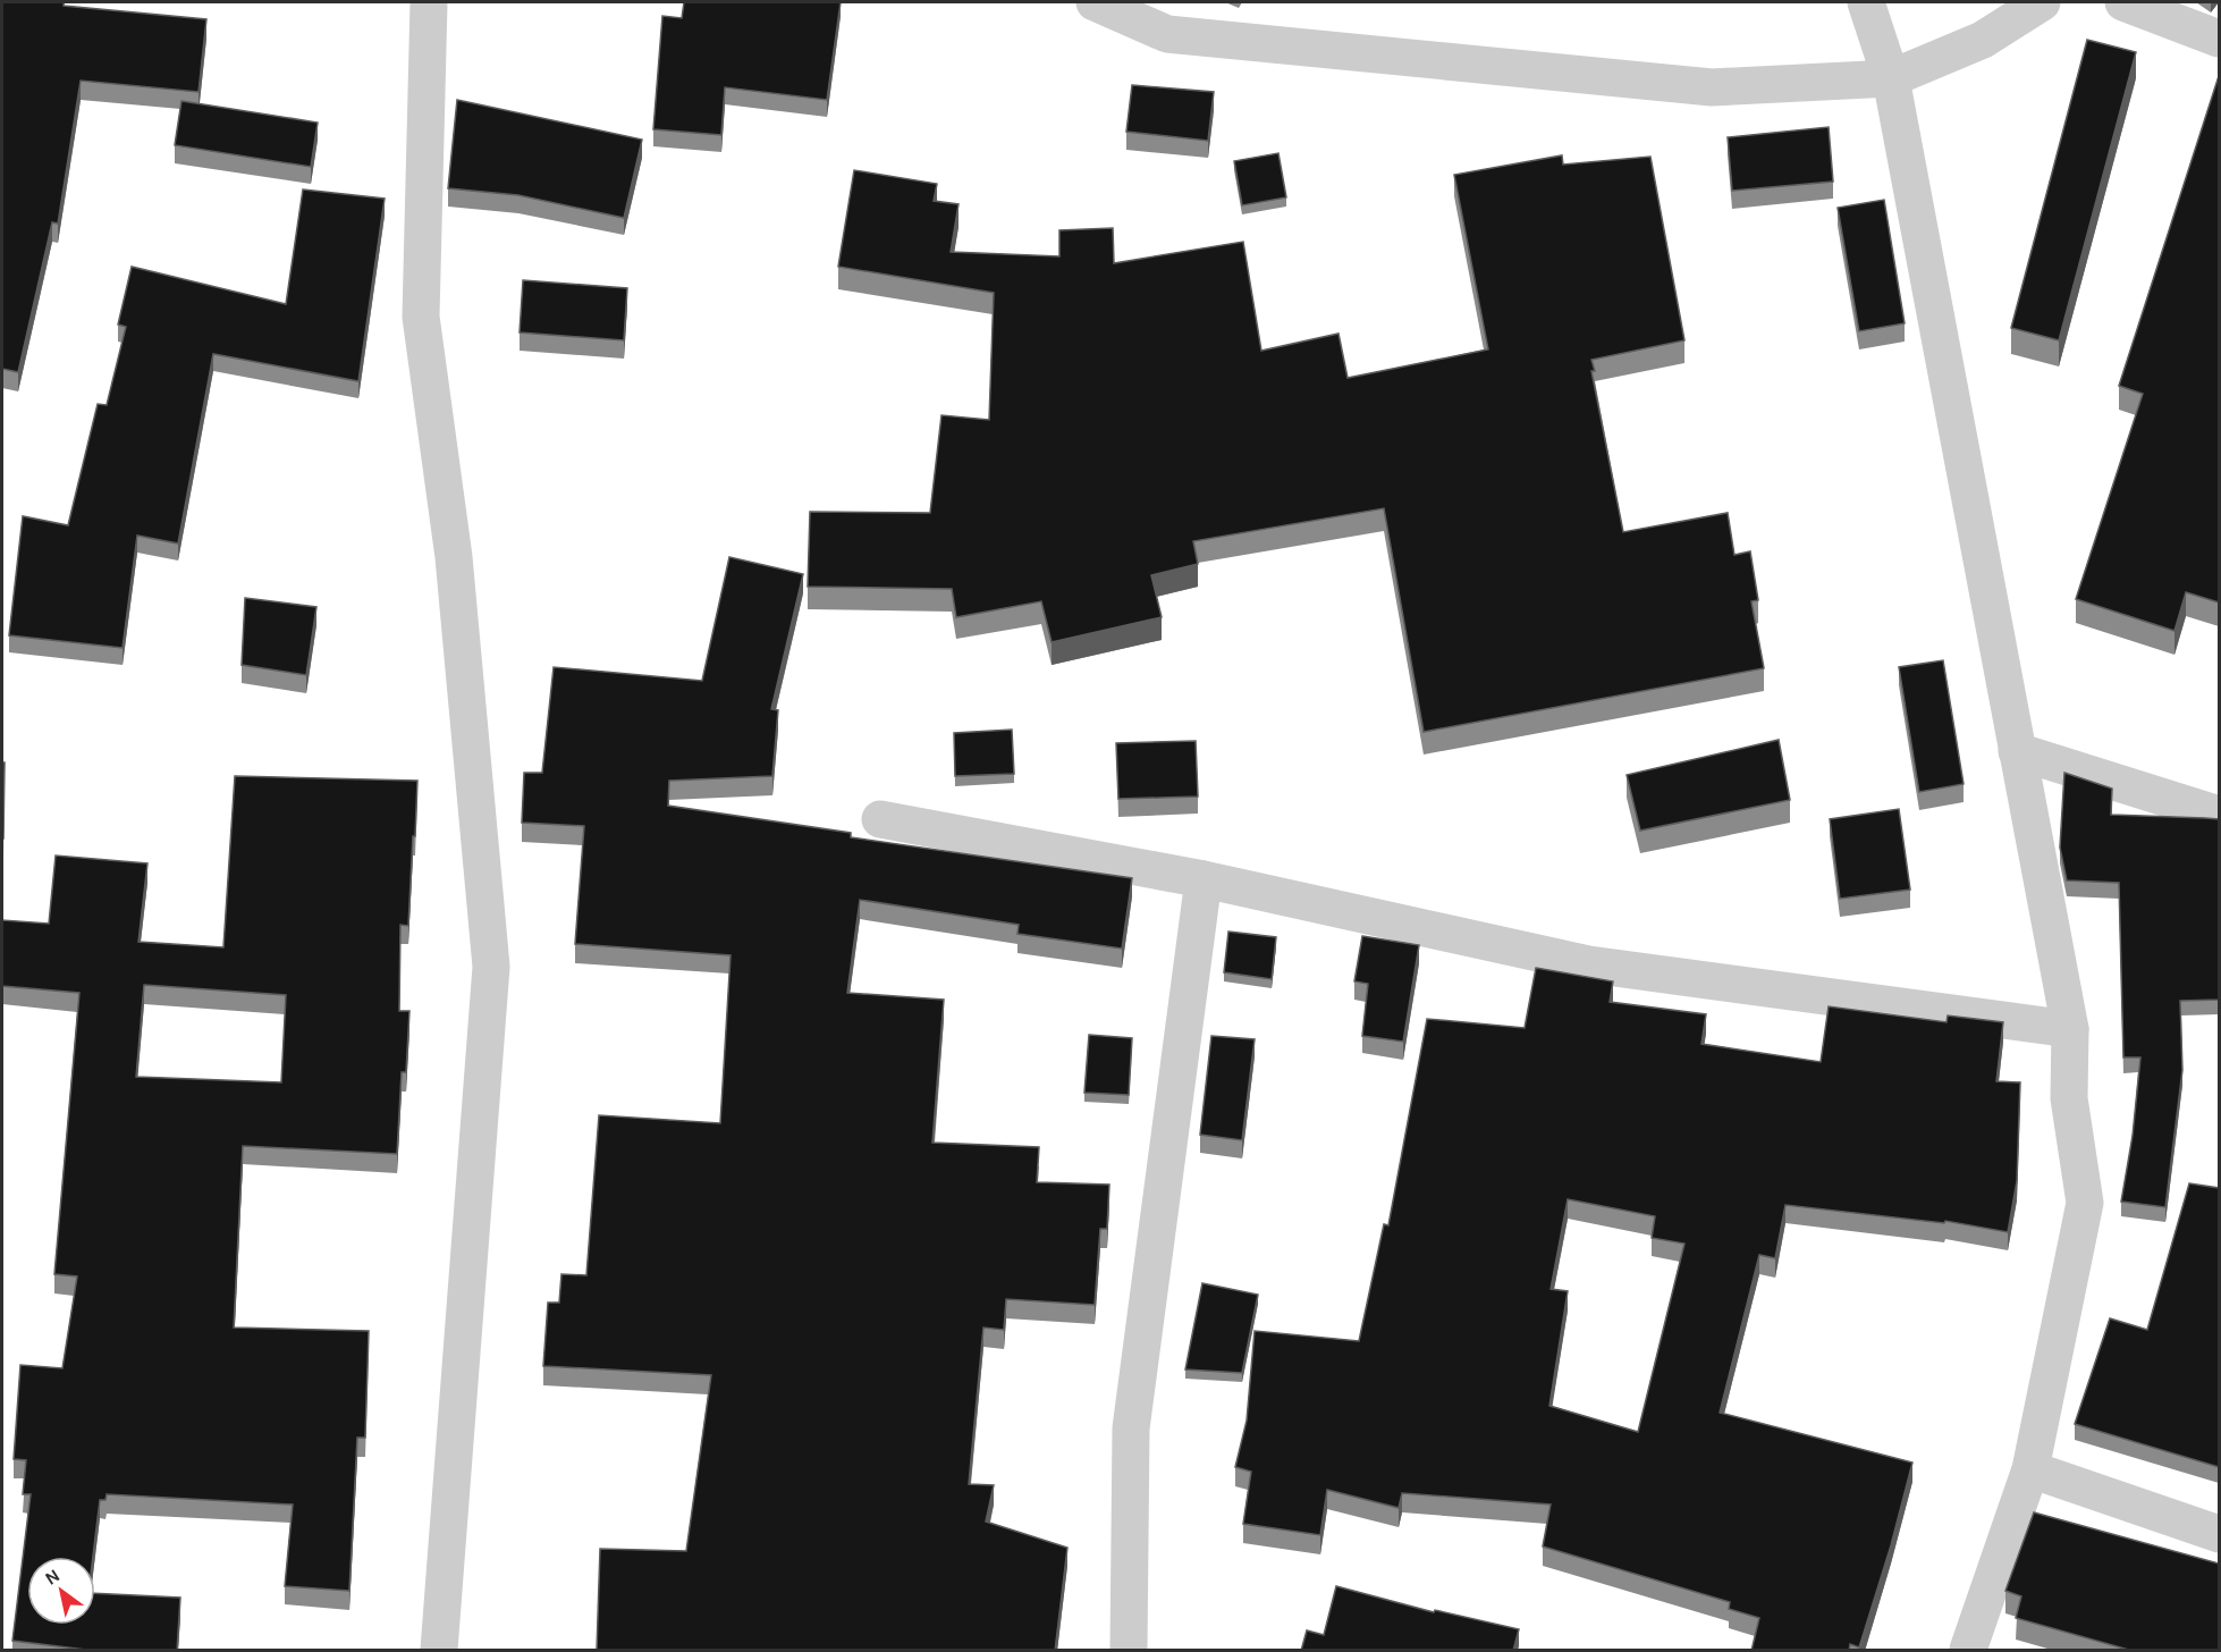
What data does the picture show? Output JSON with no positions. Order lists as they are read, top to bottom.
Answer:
{
  "north": "top left"
}
